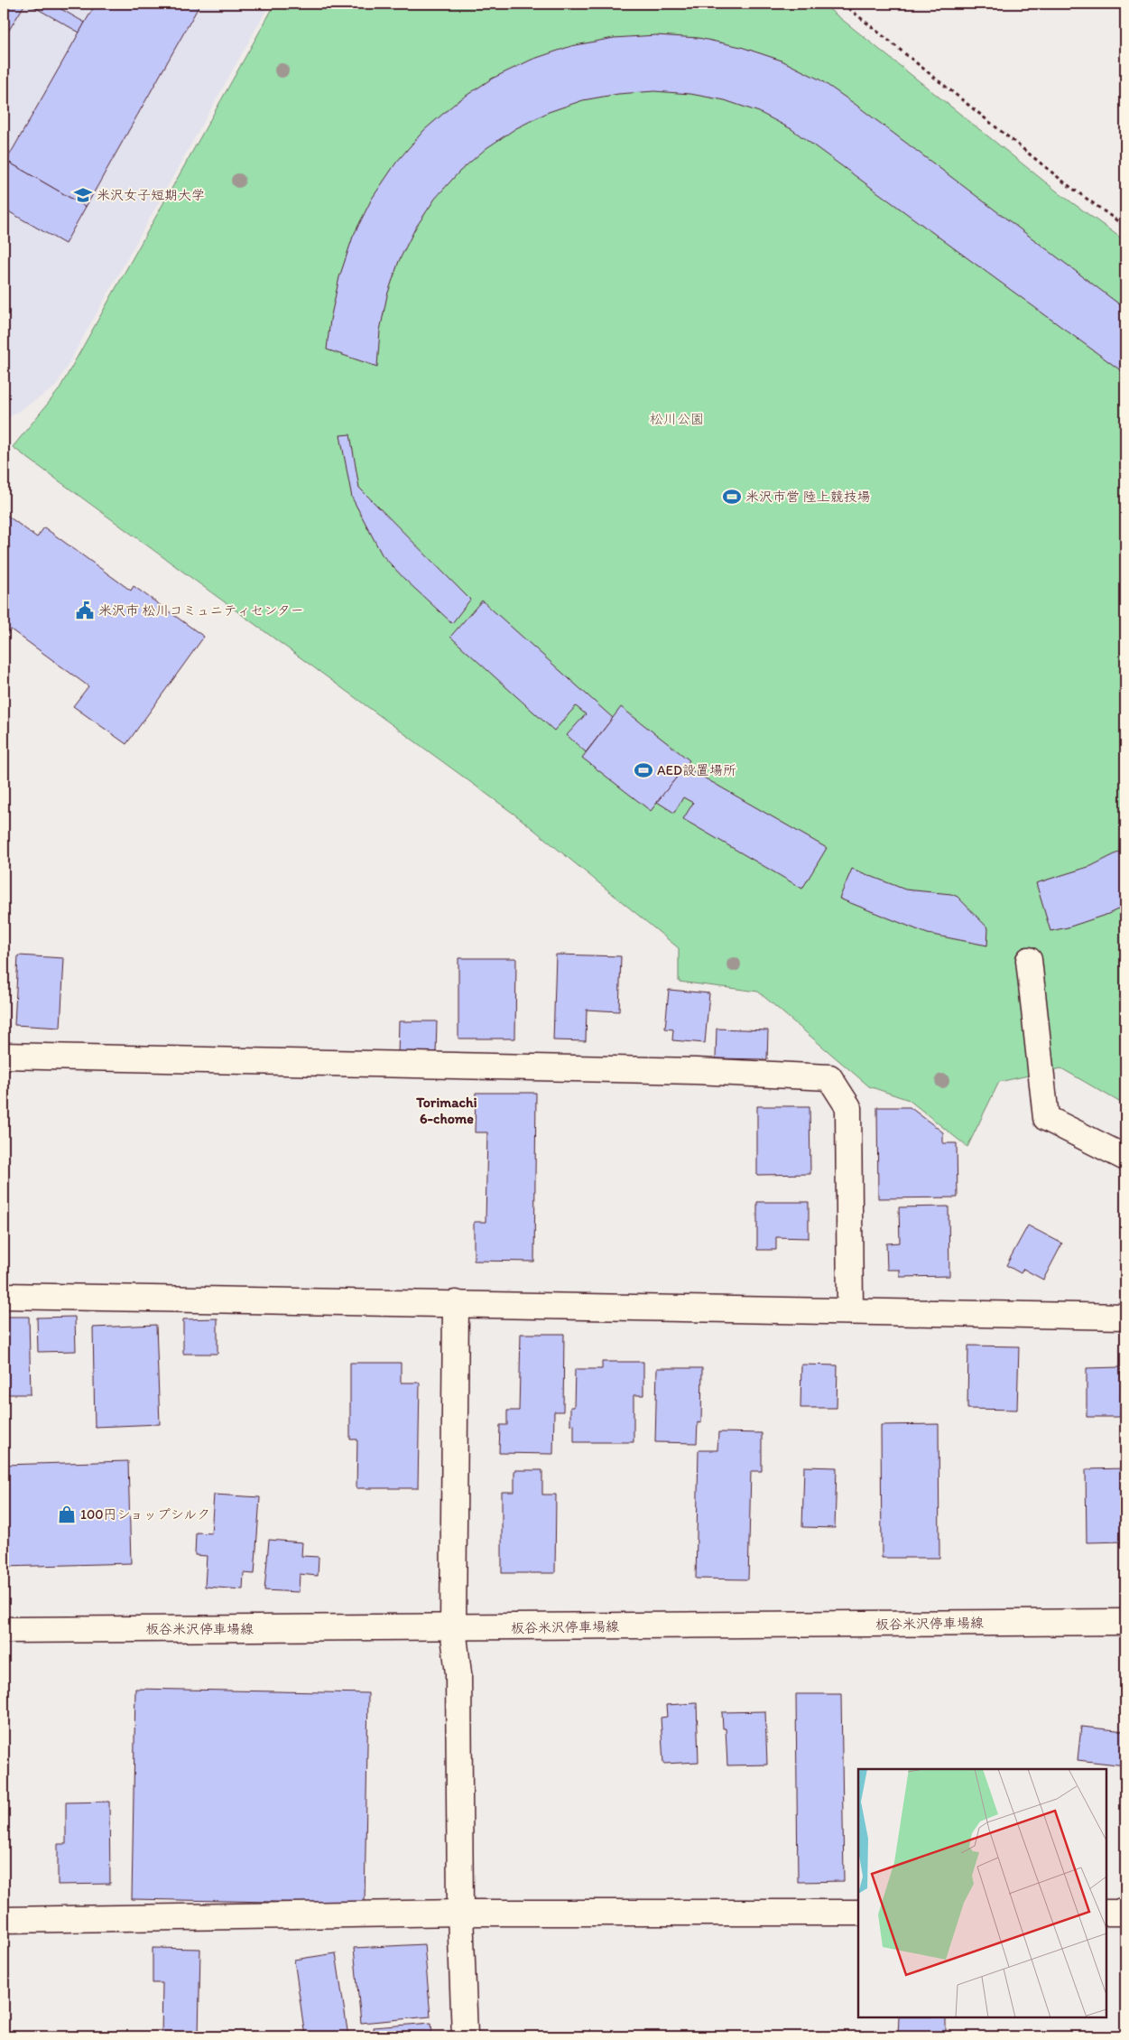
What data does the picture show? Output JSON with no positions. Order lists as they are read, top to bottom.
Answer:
{
  "streets": {
    "street": ["板谷米沢停車場線"]
  },
  "districts": ["Torimachi 6-chome"],
  "parks": ["松川公園"],
  "places": {
    "school or university": ["米沢女子短期大学"],
    "sports": ["米沢市営 陸上競技場", "AED設置場所"],
    "public building": ["米沢市 松川コミュニティセンター"],
    "shop": ["100円ショップシルク"]
  }
}
